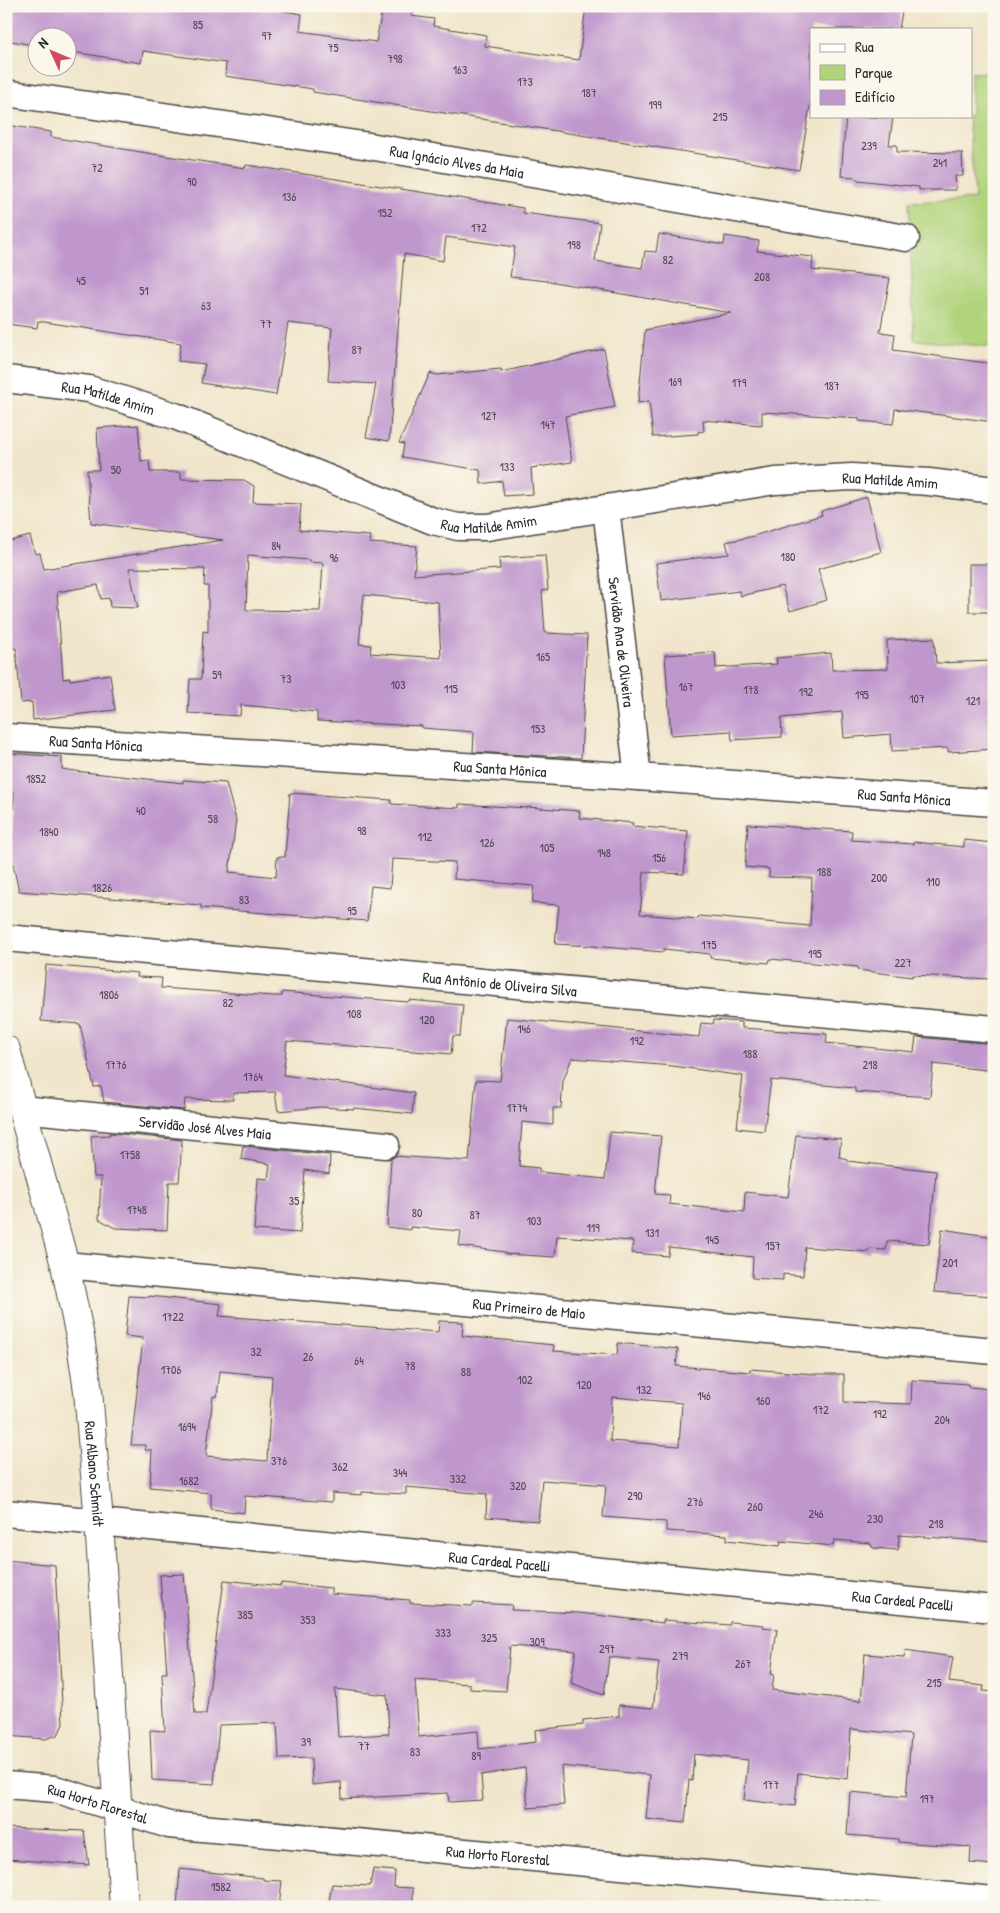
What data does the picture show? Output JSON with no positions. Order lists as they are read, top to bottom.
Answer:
{
  "streets": {
    "main road": ["Rua Albano Schmidt"],
    "street": [
      "Rua Ignácio Alves da Maia",
      "Rua Matilde Amim",
      "Servidão Ana de Oliveira",
      "Rua Santa Mônica",
      "Rua Antônio de Oliveira Silva",
      "Servidão José Alves Maia",
      "Rua Primeiro de Maio",
      "Rua Cardeal Pacelli",
      "Rua Horto Florestal"
    ]
  },
  "crossings": [
    ["Rua Matilde Amim", "Servidão Ana de Oliveira"],
    ["Servidão Ana de Oliveira", "Rua Santa Mônica"],
    ["Servidão José Alves Maia", "Rua Albano Schmidt"],
    ["Rua Primeiro de Maio", "Rua Albano Schmidt"],
    ["Rua Albano Schmidt", "Rua Cardeal Pacelli"],
    ["Rua Albano Schmidt", "Rua Horto Florestal"]
  ],
  "house_numbers": [
    "85",
    "97",
    "75",
    "798",
    "163",
    "173",
    "187",
    "199",
    "215",
    "239",
    "241",
    "72",
    "90",
    "136",
    "152",
    "172",
    "198",
    "82",
    "208",
    "45",
    "51",
    "63",
    "77",
    "87",
    "169",
    "179",
    "187",
    "127",
    "147",
    "133",
    "50",
    "84",
    "180",
    "96",
    "165",
    "59",
    "73",
    "103",
    "167",
    "115",
    "178",
    "192",
    "195",
    "107",
    "121",
    "153",
    "1852",
    "40",
    "58",
    "98",
    "1840",
    "112",
    "126",
    "105",
    "148",
    "156",
    "188",
    "200",
    "110",
    "1826",
    "83",
    "95",
    "175",
    "195",
    "227",
    "1806",
    "82",
    "108",
    "120",
    "146",
    "192",
    "188",
    "1776",
    "218",
    "1764",
    "1774",
    "1758",
    "35",
    "1748",
    "80",
    "87",
    "103",
    "119",
    "131",
    "145",
    "157",
    "201",
    "1722",
    "32",
    "26",
    "64",
    "78",
    "1706",
    "88",
    "102",
    "120",
    "132",
    "146",
    "160",
    "172",
    "192",
    "204",
    "1694",
    "376",
    "362",
    "344",
    "332",
    "1682",
    "320",
    "290",
    "276",
    "260",
    "246",
    "230",
    "218",
    "385",
    "353",
    "333",
    "325",
    "309",
    "297",
    "279",
    "267",
    "215",
    "39",
    "77",
    "83",
    "89",
    "177",
    "197",
    "1582"
  ],
  "legend": ["Rua", "Parque", "Edifício"],
  "north": "top left"
}
